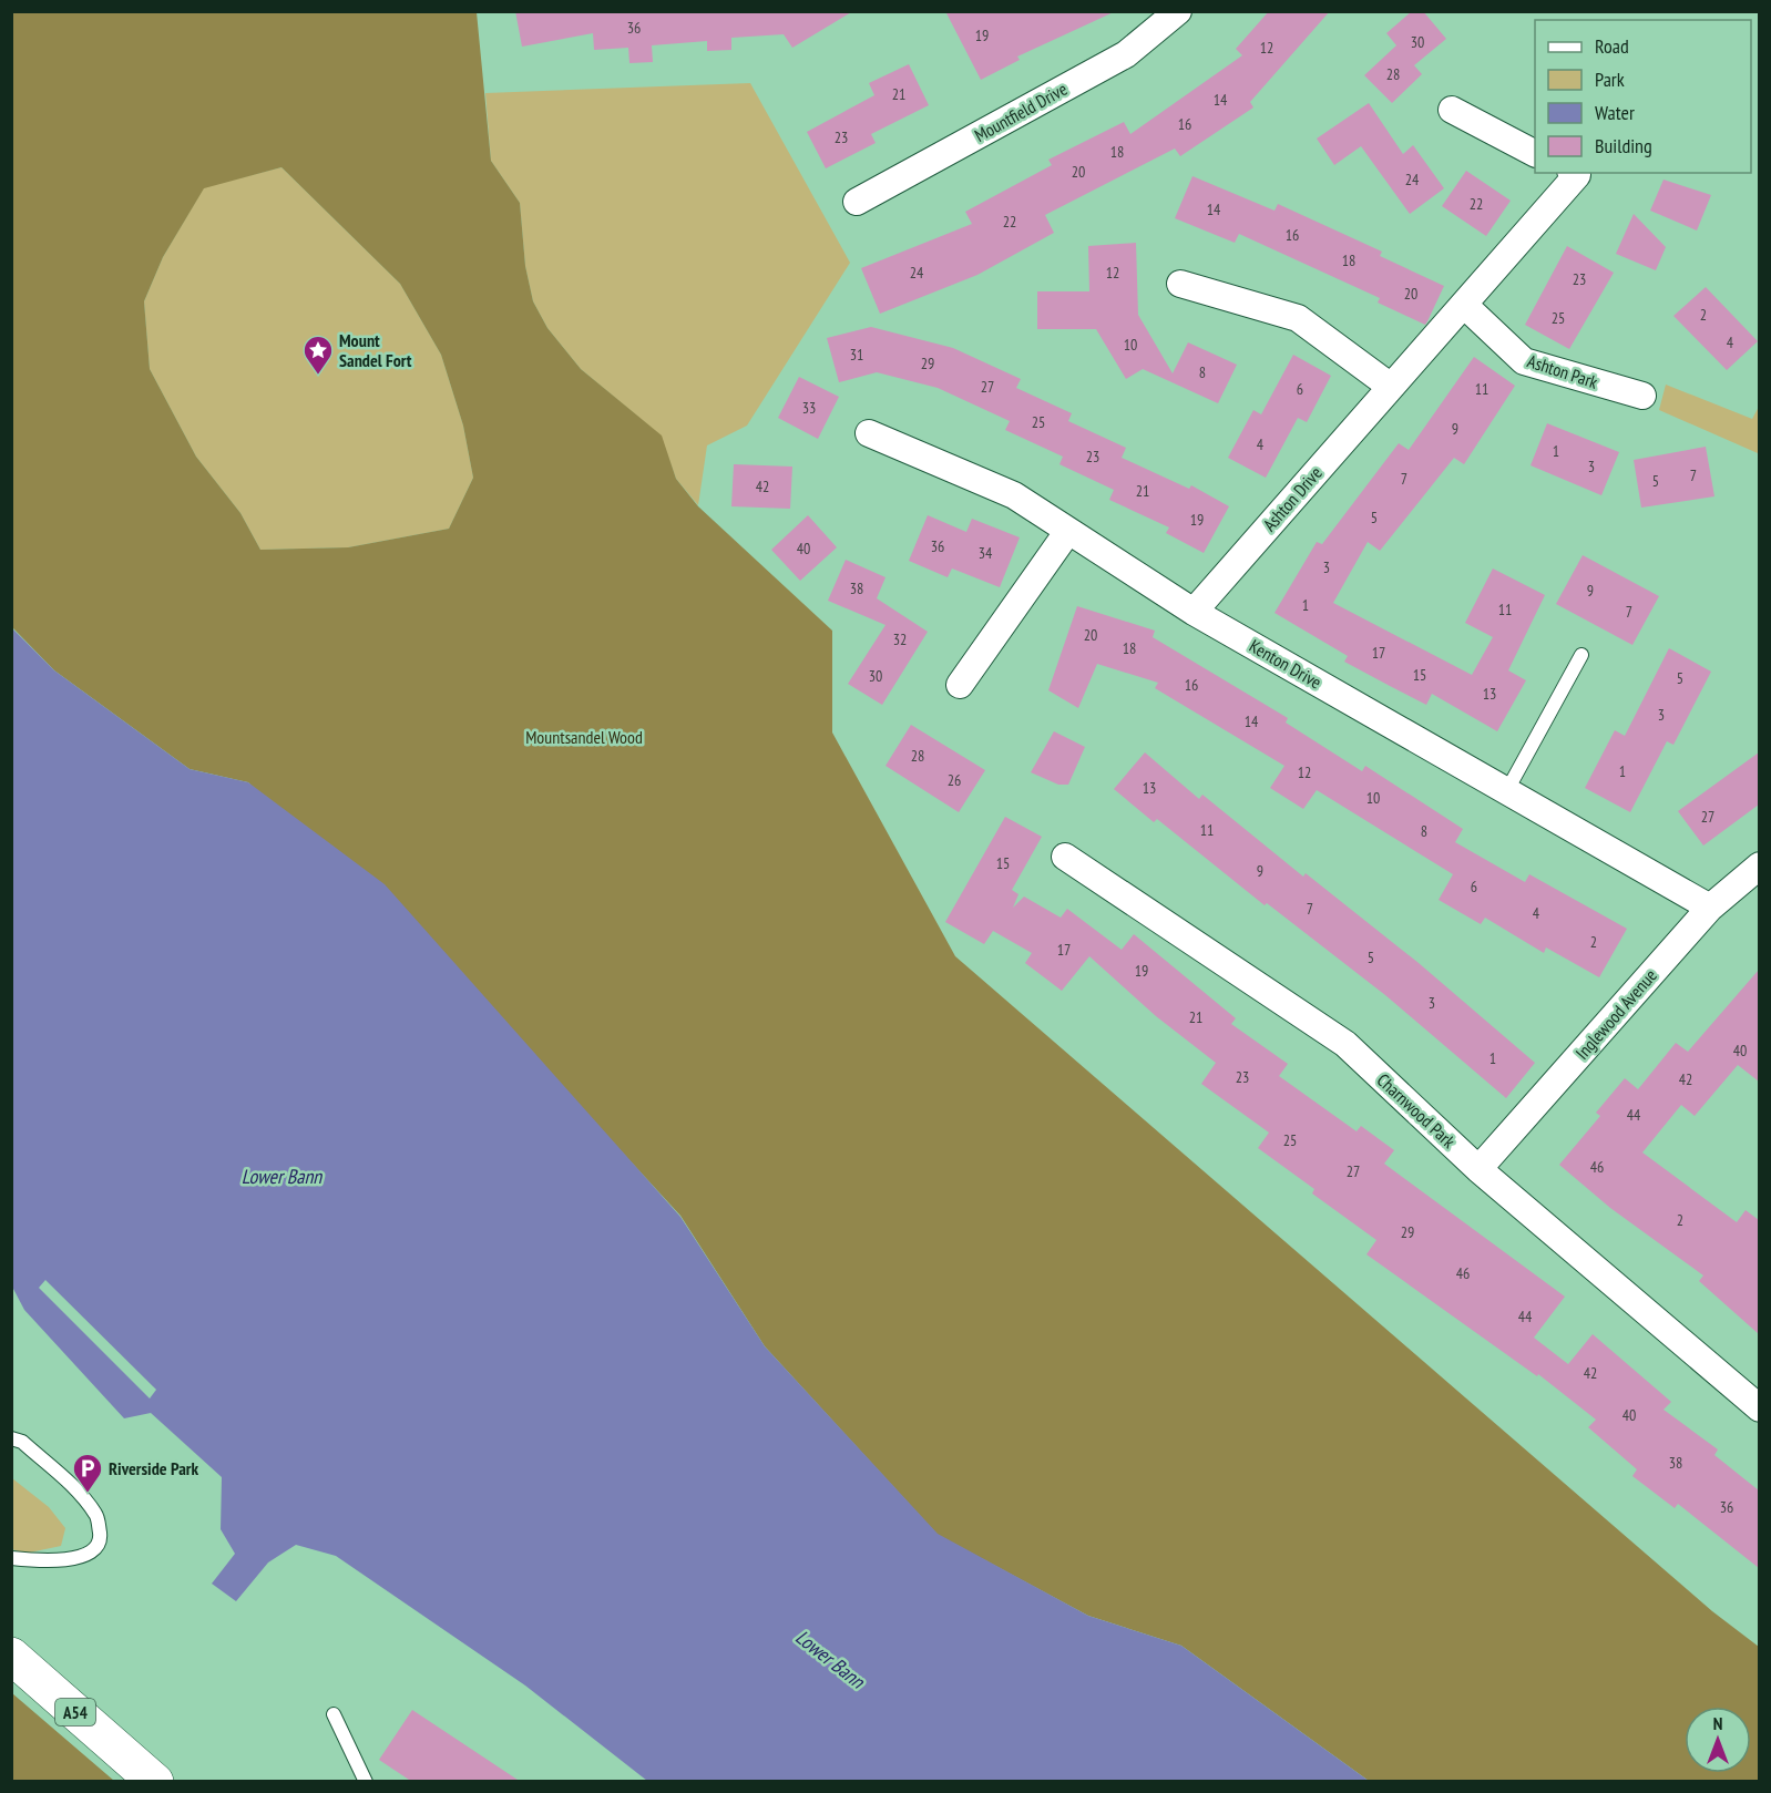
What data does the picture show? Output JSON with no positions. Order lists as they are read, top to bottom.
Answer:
{
  "streets": {
    "main road": ["A54"],
    "street": [
      "Mountfield Drive",
      "Ashton Park",
      "Ashton Drive",
      "Kenton Drive",
      "Inglewood Avenue",
      "Charnwood Park"
    ]
  },
  "crossings": [
    ["Ashton Park", "Ashton Drive"],
    ["Ashton Drive", "Kenton Drive"],
    ["Kenton Drive", "Inglewood Avenue"],
    ["Inglewood Avenue", "Charnwood Park"]
  ],
  "water": ["Lower Bann"],
  "parks": ["Mountsandel Wood"],
  "places": {
    "place": ["Mount Sandel Fort"],
    "parking": ["Riverside Park"]
  },
  "house_numbers": [
    "36",
    "19",
    "30",
    "12",
    "28",
    "21",
    "14",
    "16",
    "23",
    "18",
    "20",
    "24",
    "22",
    "14",
    "22",
    "16",
    "18",
    "24",
    "12",
    "23",
    "20",
    "2",
    "25",
    "4",
    "10",
    "31",
    "29",
    "8",
    "27",
    "6",
    "11",
    "33",
    "25",
    "9",
    "4",
    "1",
    "23",
    "3",
    "7",
    "7",
    "5",
    "42",
    "21",
    "5",
    "19",
    "36",
    "40",
    "34",
    "3",
    "38",
    "9",
    "1",
    "11",
    "7",
    "20",
    "32",
    "18",
    "17",
    "15",
    "30",
    "5",
    "16",
    "13",
    "3",
    "14",
    "28",
    "1",
    "12",
    "26",
    "13",
    "10",
    "27",
    "11",
    "8",
    "15",
    "9",
    "6",
    "7",
    "4",
    "2",
    "17",
    "5",
    "19",
    "3",
    "21",
    "40",
    "1",
    "23",
    "42",
    "44",
    "25",
    "46",
    "27",
    "2",
    "29",
    "46",
    "44",
    "42",
    "40",
    "38",
    "36"
  ],
  "legend": [
    "Road",
    "Park",
    "Water",
    "Building"
  ],
  "north": "top"
}
